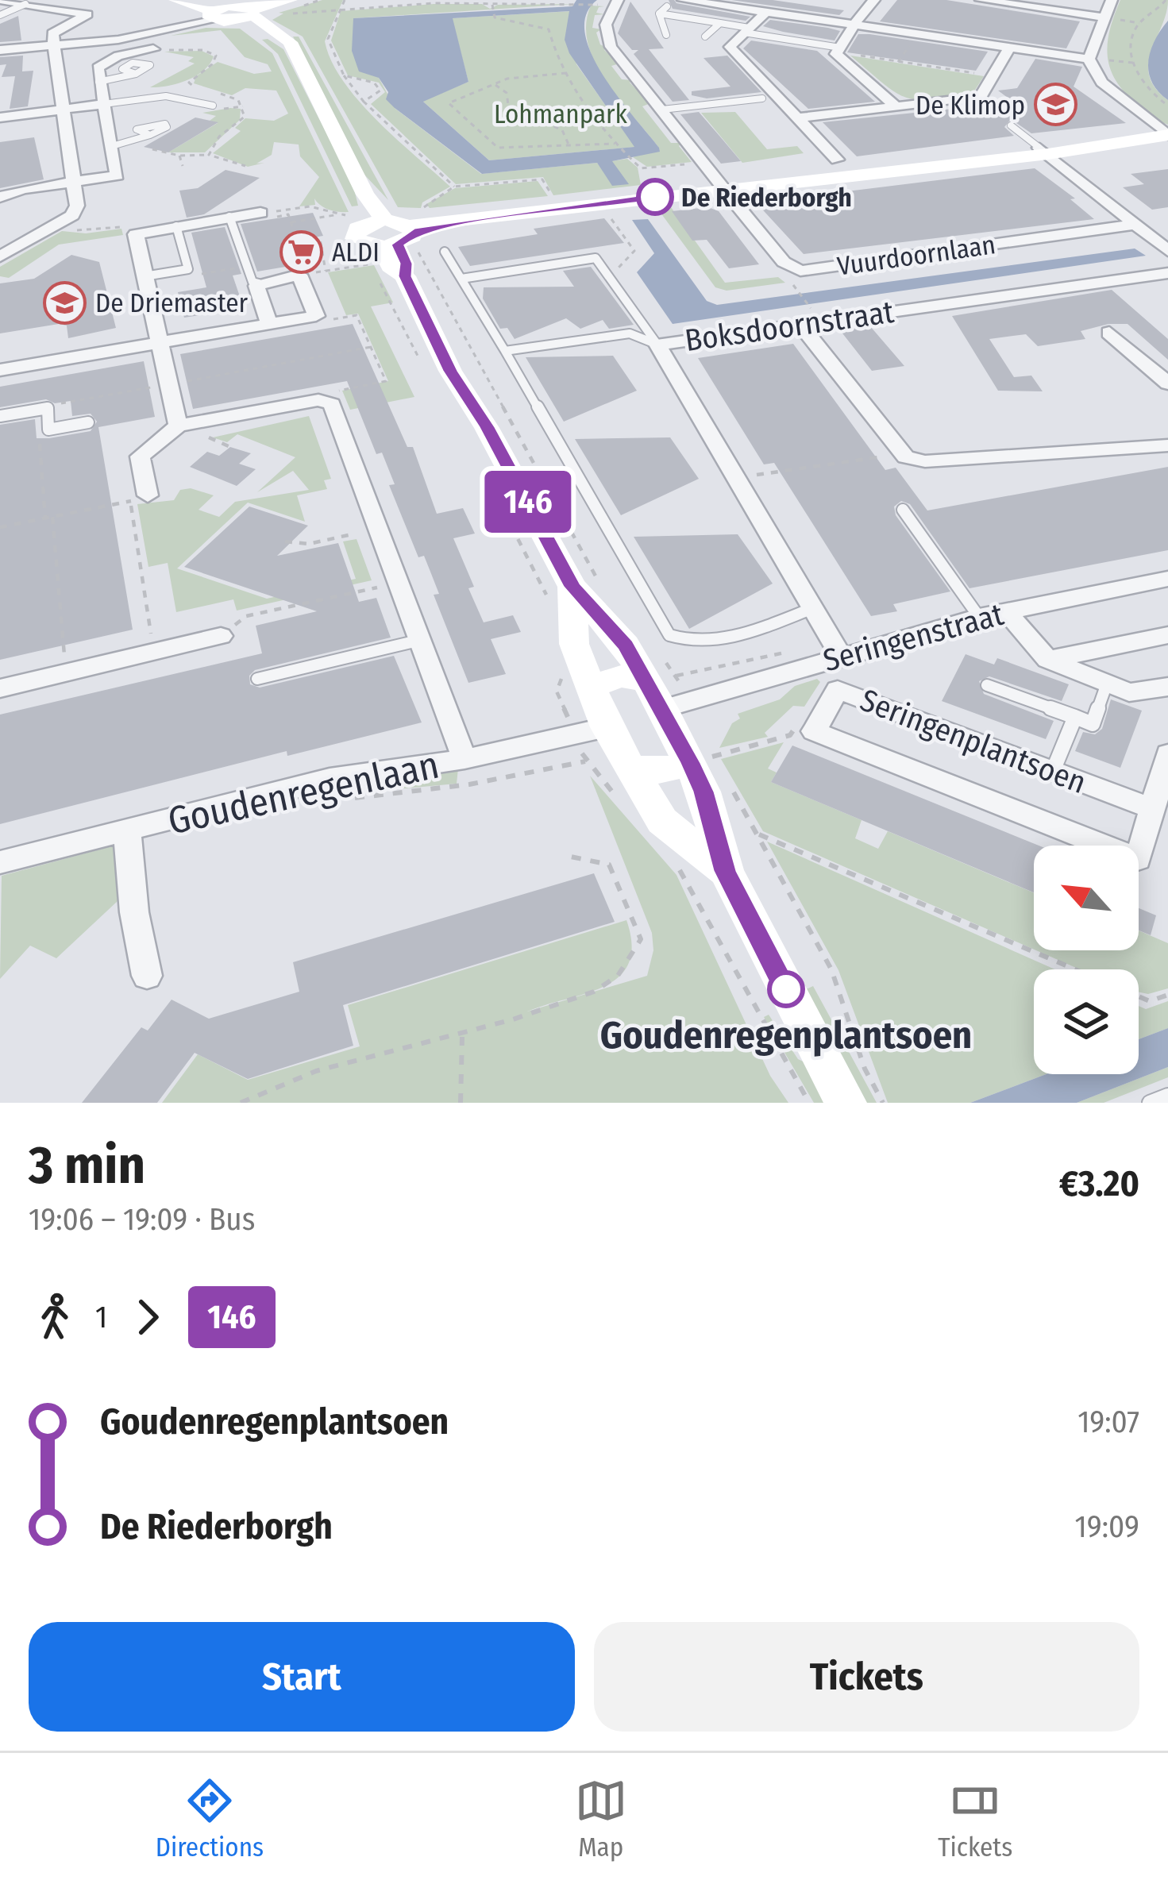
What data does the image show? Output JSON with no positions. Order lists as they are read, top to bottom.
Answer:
{
  "streets": {
    "street": [
      "Vuurdoornlaan",
      "Boksdoornstraat",
      "Seringenstraat",
      "Seringenplantsoen",
      "Goudenregenlaan"
    ]
  },
  "crossings": [
    ["Boksdoornstraat", "Seringenstraat"]
  ],
  "parks": ["Lohmanpark"],
  "places": {
    "school or university": ["De Klimop", "De Driemaster"],
    "other": ["De Riederborgh", "Goudenregenplantsoen"],
    "supermarket": ["ALDI"]
  },
  "lines": ["bus line 146"],
  "north": "top left",
  "page": {
    "on_map": "146",
    "heading": ["3 min", "19:06 – 19:09 · Bus", "€3.20"],
    "legs": ["1", "146"],
    "list": [
      {
        "name": "Goudenregenplantsoen",
        "value": "19:07"
      },
      {
        "name": "De Riederborgh",
        "value": "19:09"
      }
    ],
    "buttons": ["Start", "Tickets"],
    "tabs": ["Directions", "Map", "Tickets"]
  }
}
